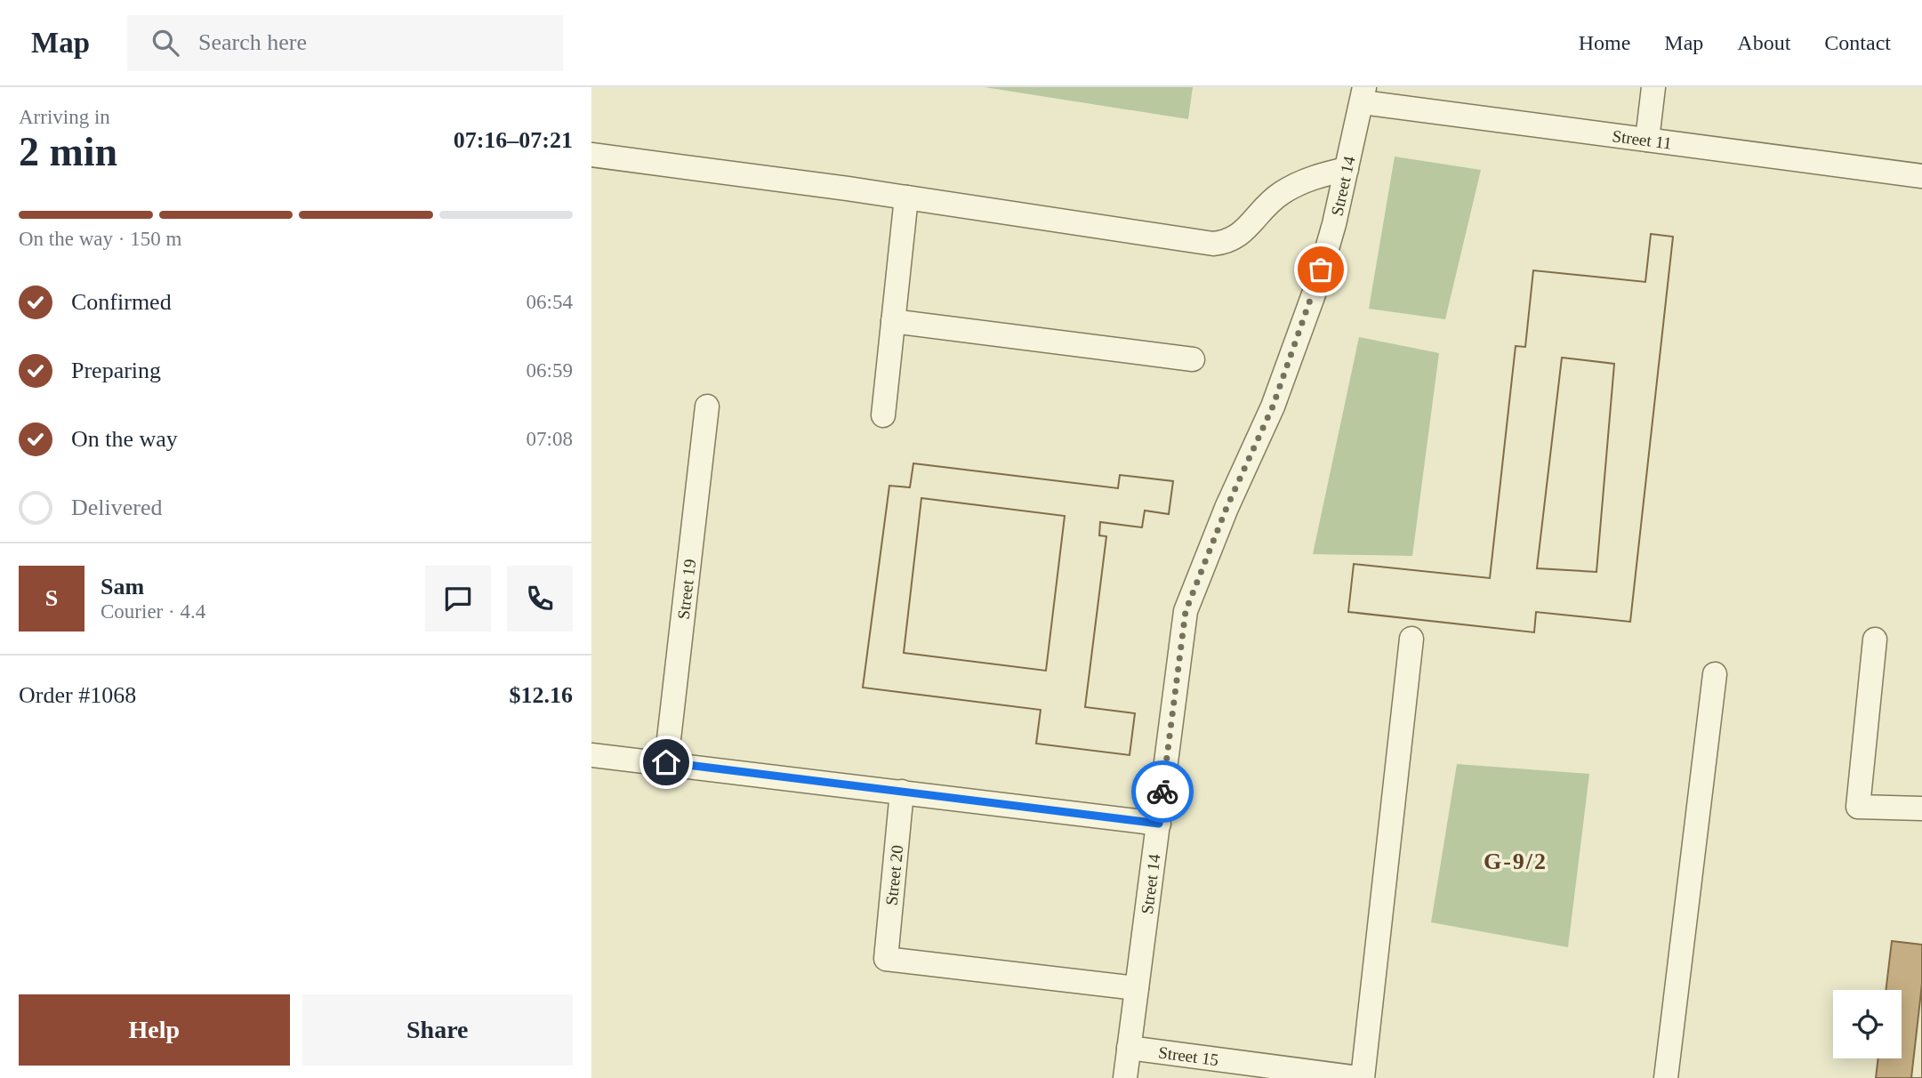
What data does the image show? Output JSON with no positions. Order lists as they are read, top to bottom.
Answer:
{
  "streets": {
    "street": [
      "Street 11",
      "Street 14",
      "Street 19",
      "Street 20",
      "Street 15"
    ]
  },
  "crossings": [
    ["Street 11", "Street 14"],
    ["Street 14", "Street 20"],
    ["Street 14", "Street 15"]
  ],
  "districts": ["G-9/2"],
  "page": {
    "header": "Map",
    "search": "Search here",
    "nav": [
      "Home",
      "Map",
      "About",
      "Contact"
    ],
    "heading": ["2 min", "Arriving in", "07:16–07:21"],
    "panel": [
      "Sam",
      "Courier · 4.4",
      "Order #1068",
      "$12.16"
    ],
    "bar": "On the way · 150 m",
    "list": [
      ["Confirmed", "06:54"],
      ["Preparing", "06:59"],
      ["On the way", "07:08"],
      "Delivered"
    ],
    "round": "S",
    "buttons": ["Help", "Share"]
  }
}
